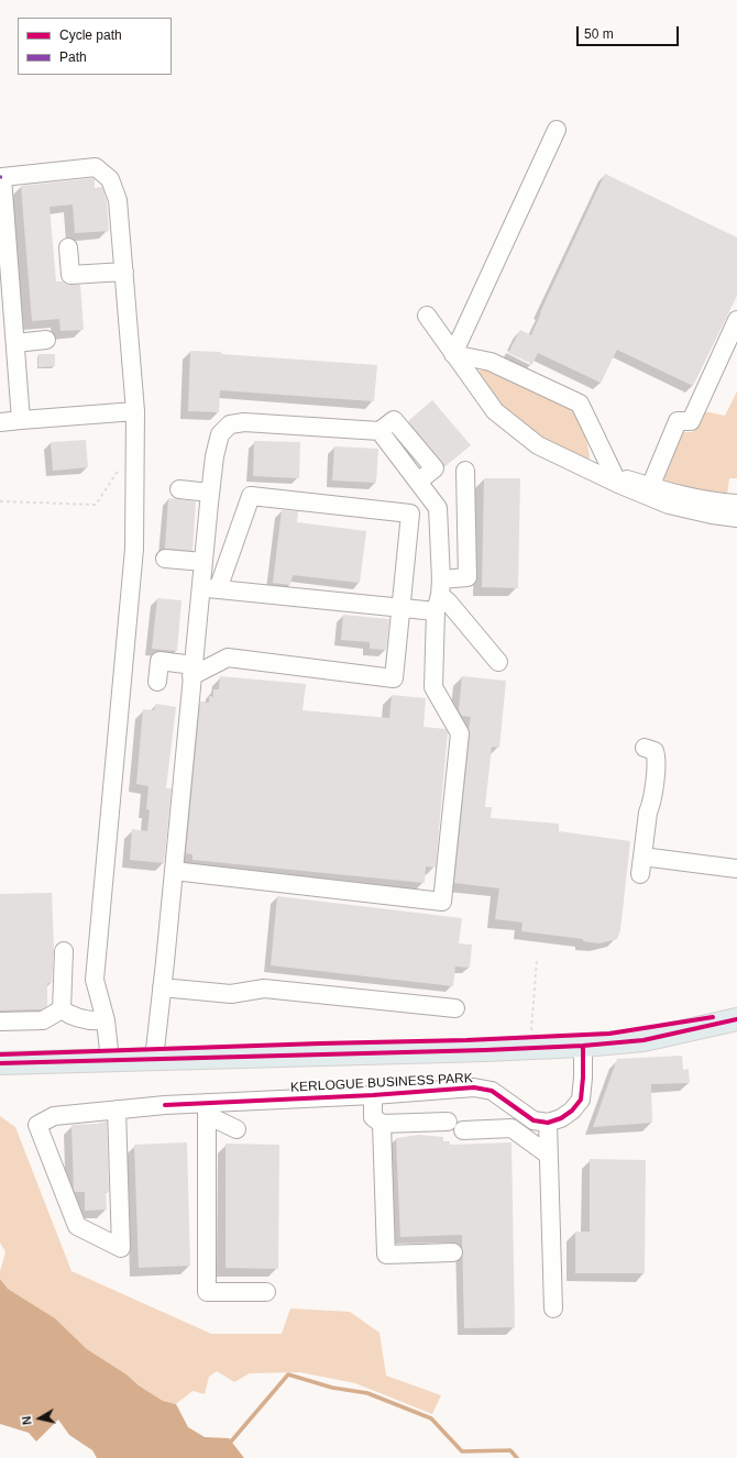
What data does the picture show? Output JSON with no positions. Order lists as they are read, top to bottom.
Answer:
{
  "streets": {
    "street": ["KERLOGUE BUSINESS PARK"]
  },
  "legend": ["Cycle path", "Path"],
  "scale_bar": "50 m",
  "north": "left"
}
